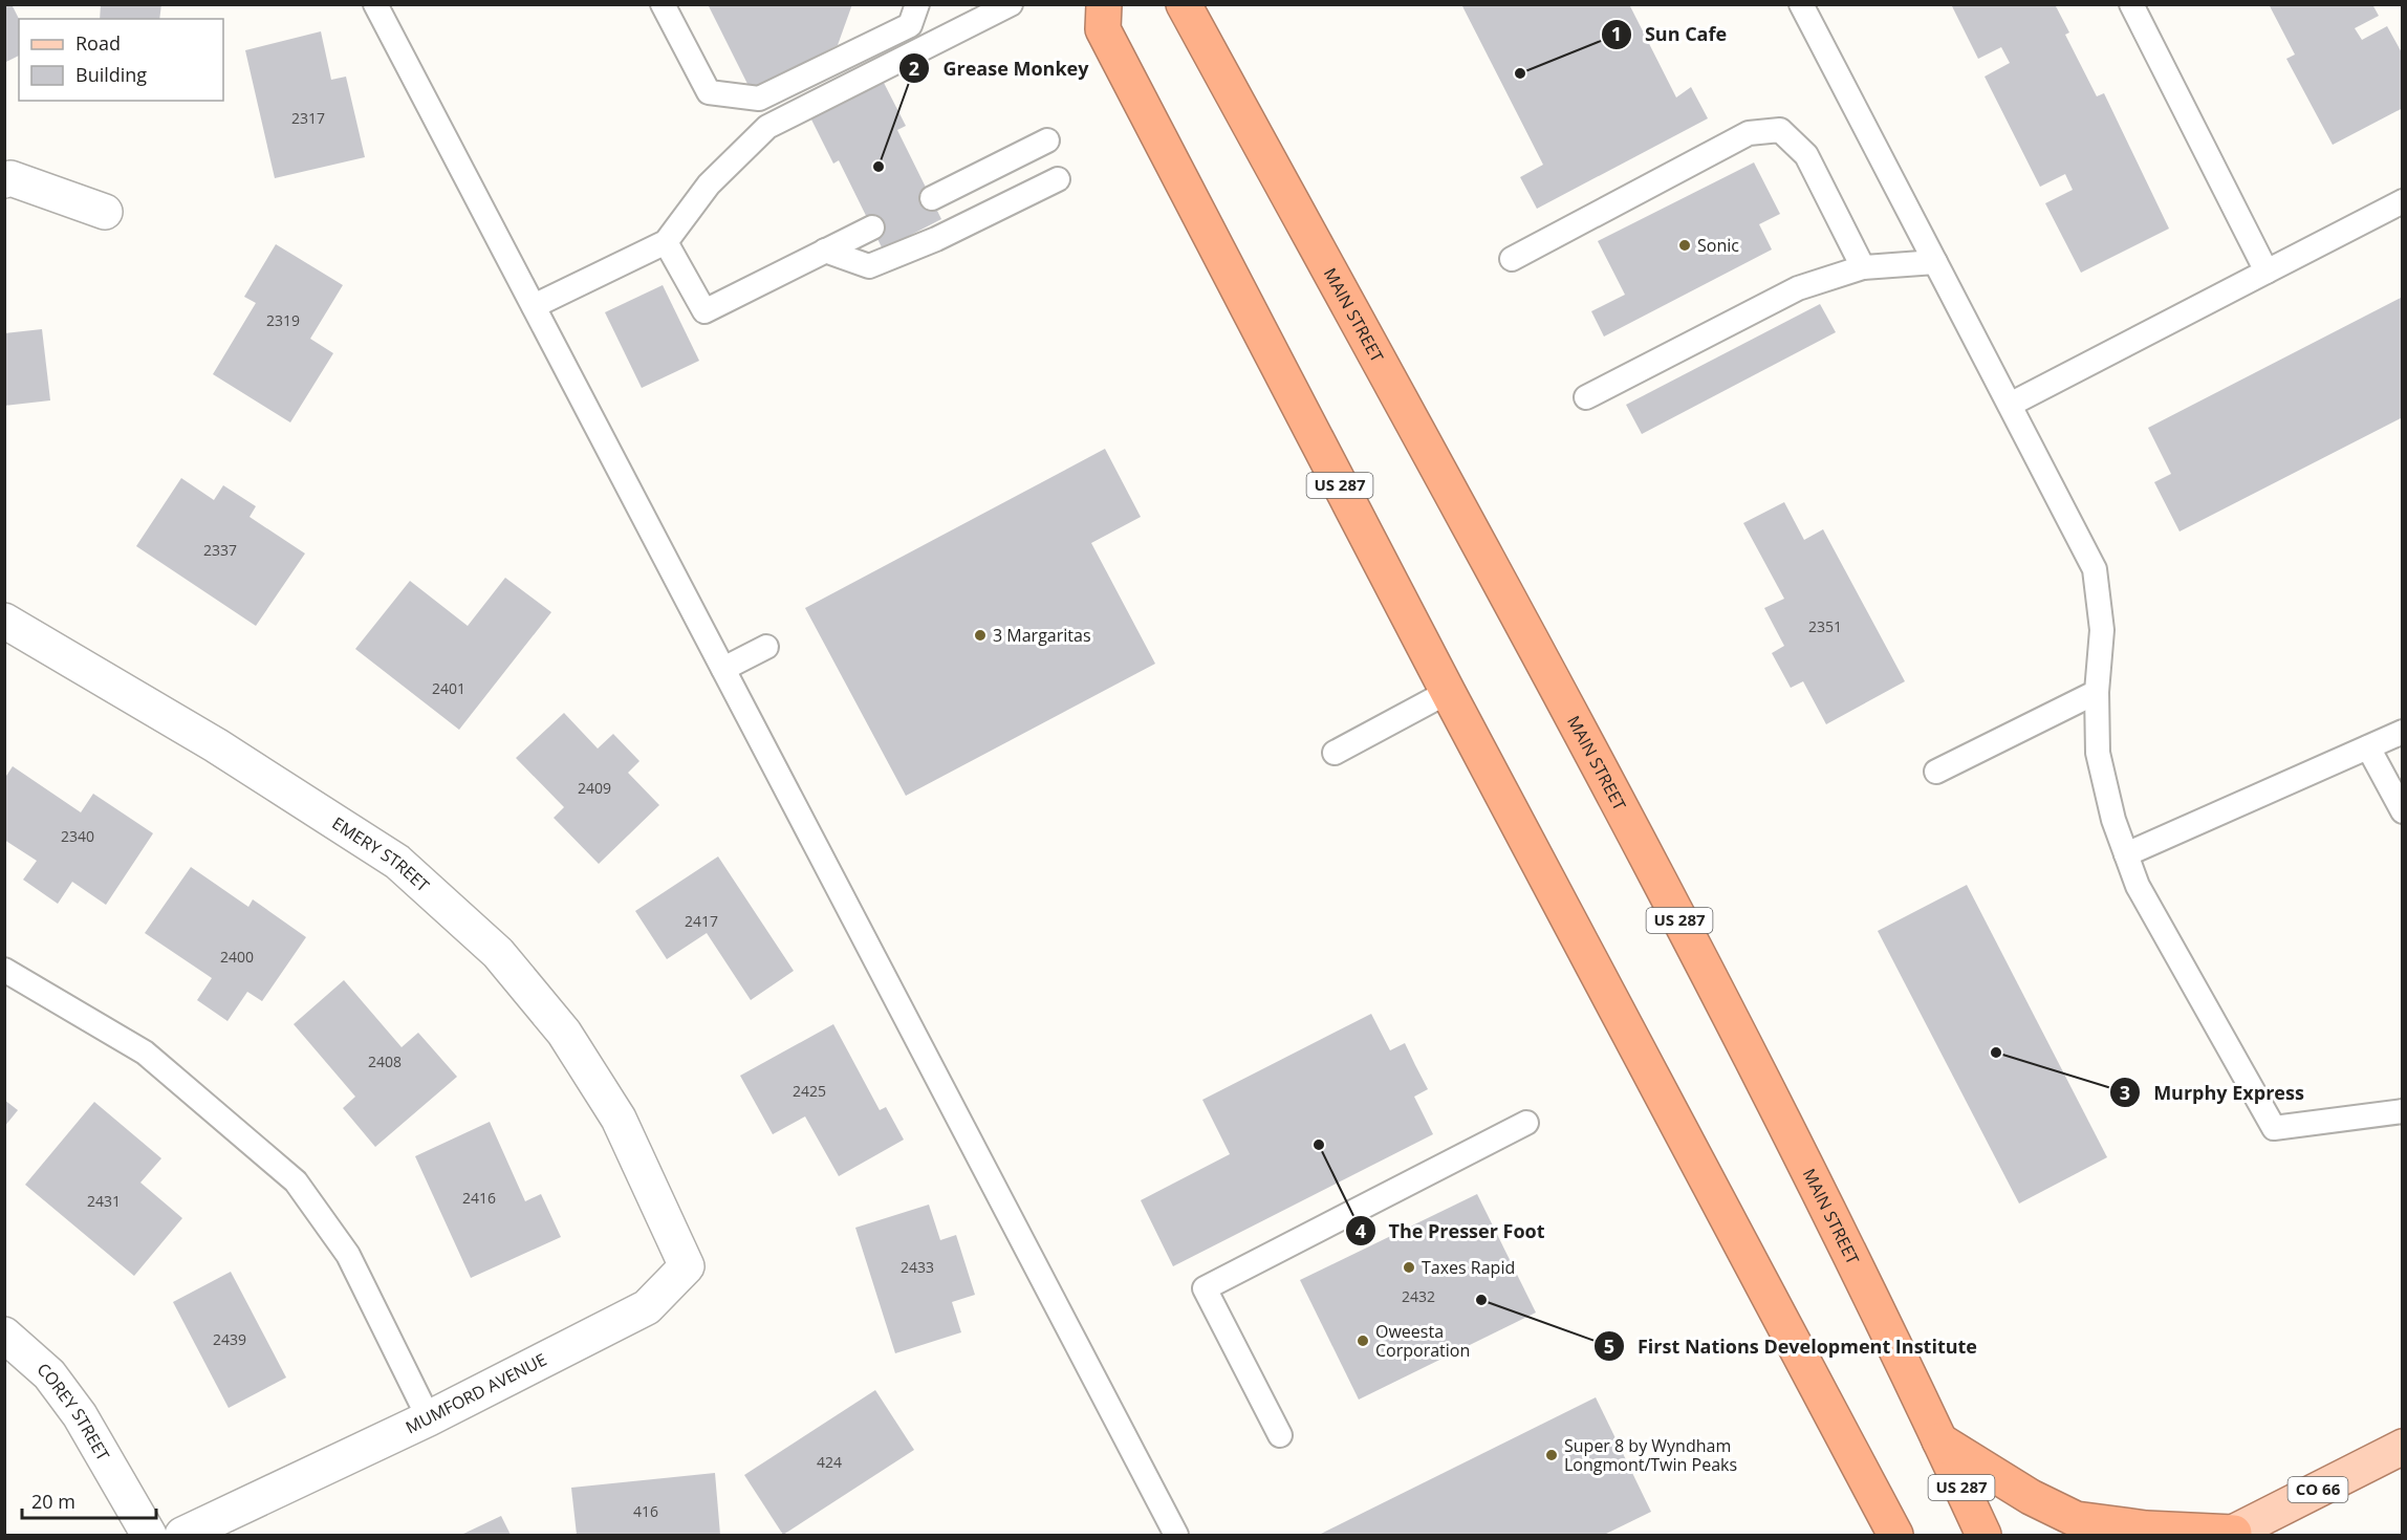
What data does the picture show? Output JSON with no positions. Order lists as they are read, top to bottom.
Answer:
{
  "streets": {
    "highway": ["MAIN STREET", "US 287"],
    "main road": ["CO 66"],
    "street": ["EMERY STREET", "MUMFORD AVENUE", "COREY STREET"]
  },
  "crossings": [
    ["EMERY STREET", "MUMFORD AVENUE"]
  ],
  "places": [
    "Sun Cafe",
    "Grease Monkey",
    "Sonic",
    "3 Margaritas",
    "Murphy Express",
    "The Presser Foot",
    "Taxes Rapid",
    "First Nations Development Institute",
    "Oweesta Corporation",
    "Super 8 by Wyndham Longmont/Twin Peaks"
  ],
  "house_numbers": [
    "2317",
    "2319",
    "2337",
    "2351",
    "2401",
    "2409",
    "2340",
    "2417",
    "2400",
    "2408",
    "2425",
    "2416",
    "2431",
    "2433",
    "2432",
    "2439",
    "424",
    "416"
  ],
  "legend": ["Road", "Building"],
  "scale_bar": "20 m"
}
